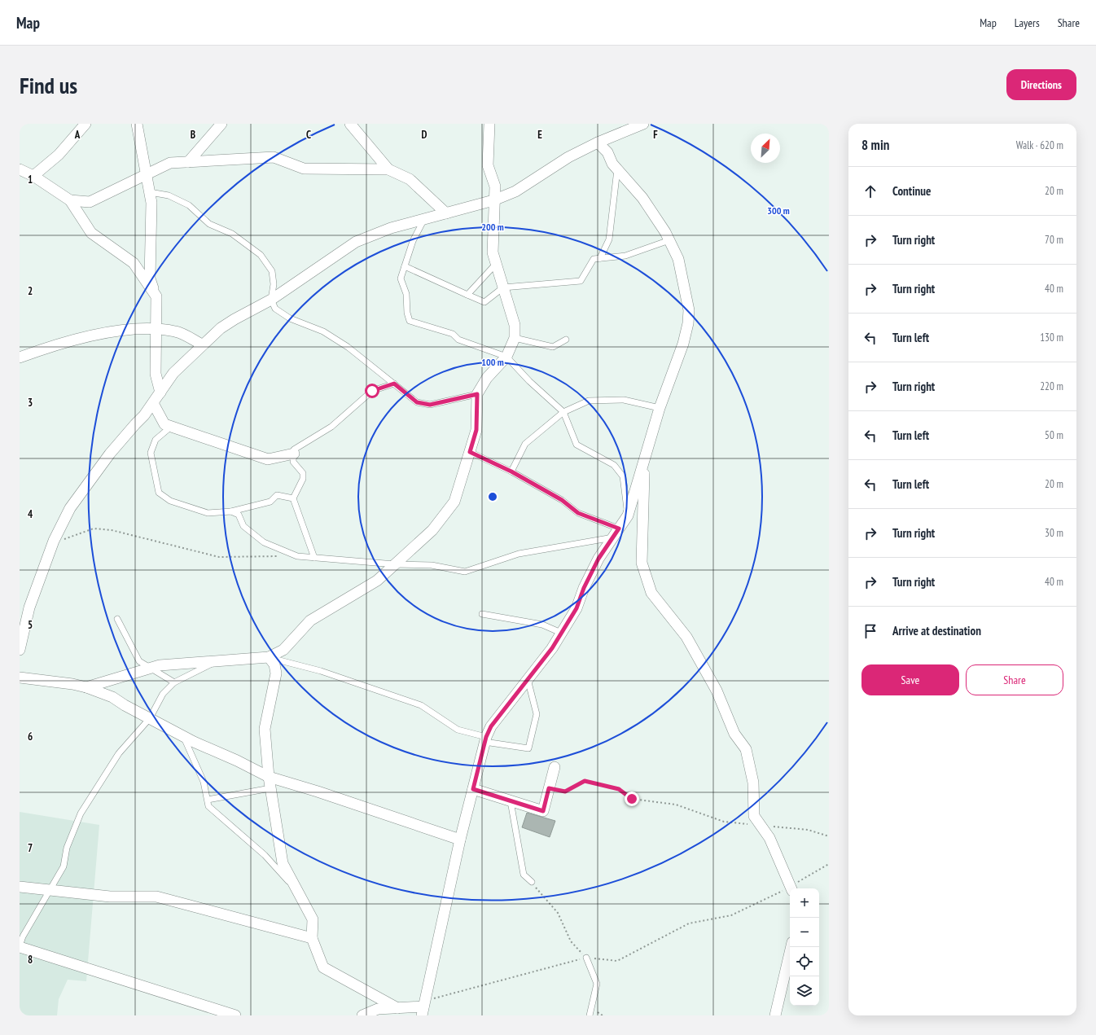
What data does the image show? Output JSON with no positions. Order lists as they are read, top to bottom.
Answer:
{
  "north": "top right",
  "page": {
    "header": "Map",
    "nav": ["Map", "Layers", "Share"],
    "buttons": [
      "Directions",
      ["Save", "Share"]
    ],
    "title": "Find us",
    "heading": ["8 min", "Walk · 620 m"],
    "list": [
      ["Continue", "20 m"],
      ["Turn right", "70 m"],
      ["Turn right", "40 m"],
      ["Turn left", "130 m"],
      ["Turn right", "220 m"],
      ["Turn left", "50 m"],
      ["Turn left", "20 m"],
      ["Turn right", "30 m"],
      ["Turn right", "40 m"],
      "Arrive at destination"
    ],
    "map_buttons": ["+", "−"]
  },
  "grid": {
    "columns": [
      "A",
      "B",
      "C",
      "D",
      "E",
      "F"
    ],
    "rows": [
      "1",
      "2",
      "3",
      "4",
      "5",
      "6",
      "7",
      "8"
    ]
  },
  "rings": ["300 m", "200 m", "100 m"]
}
